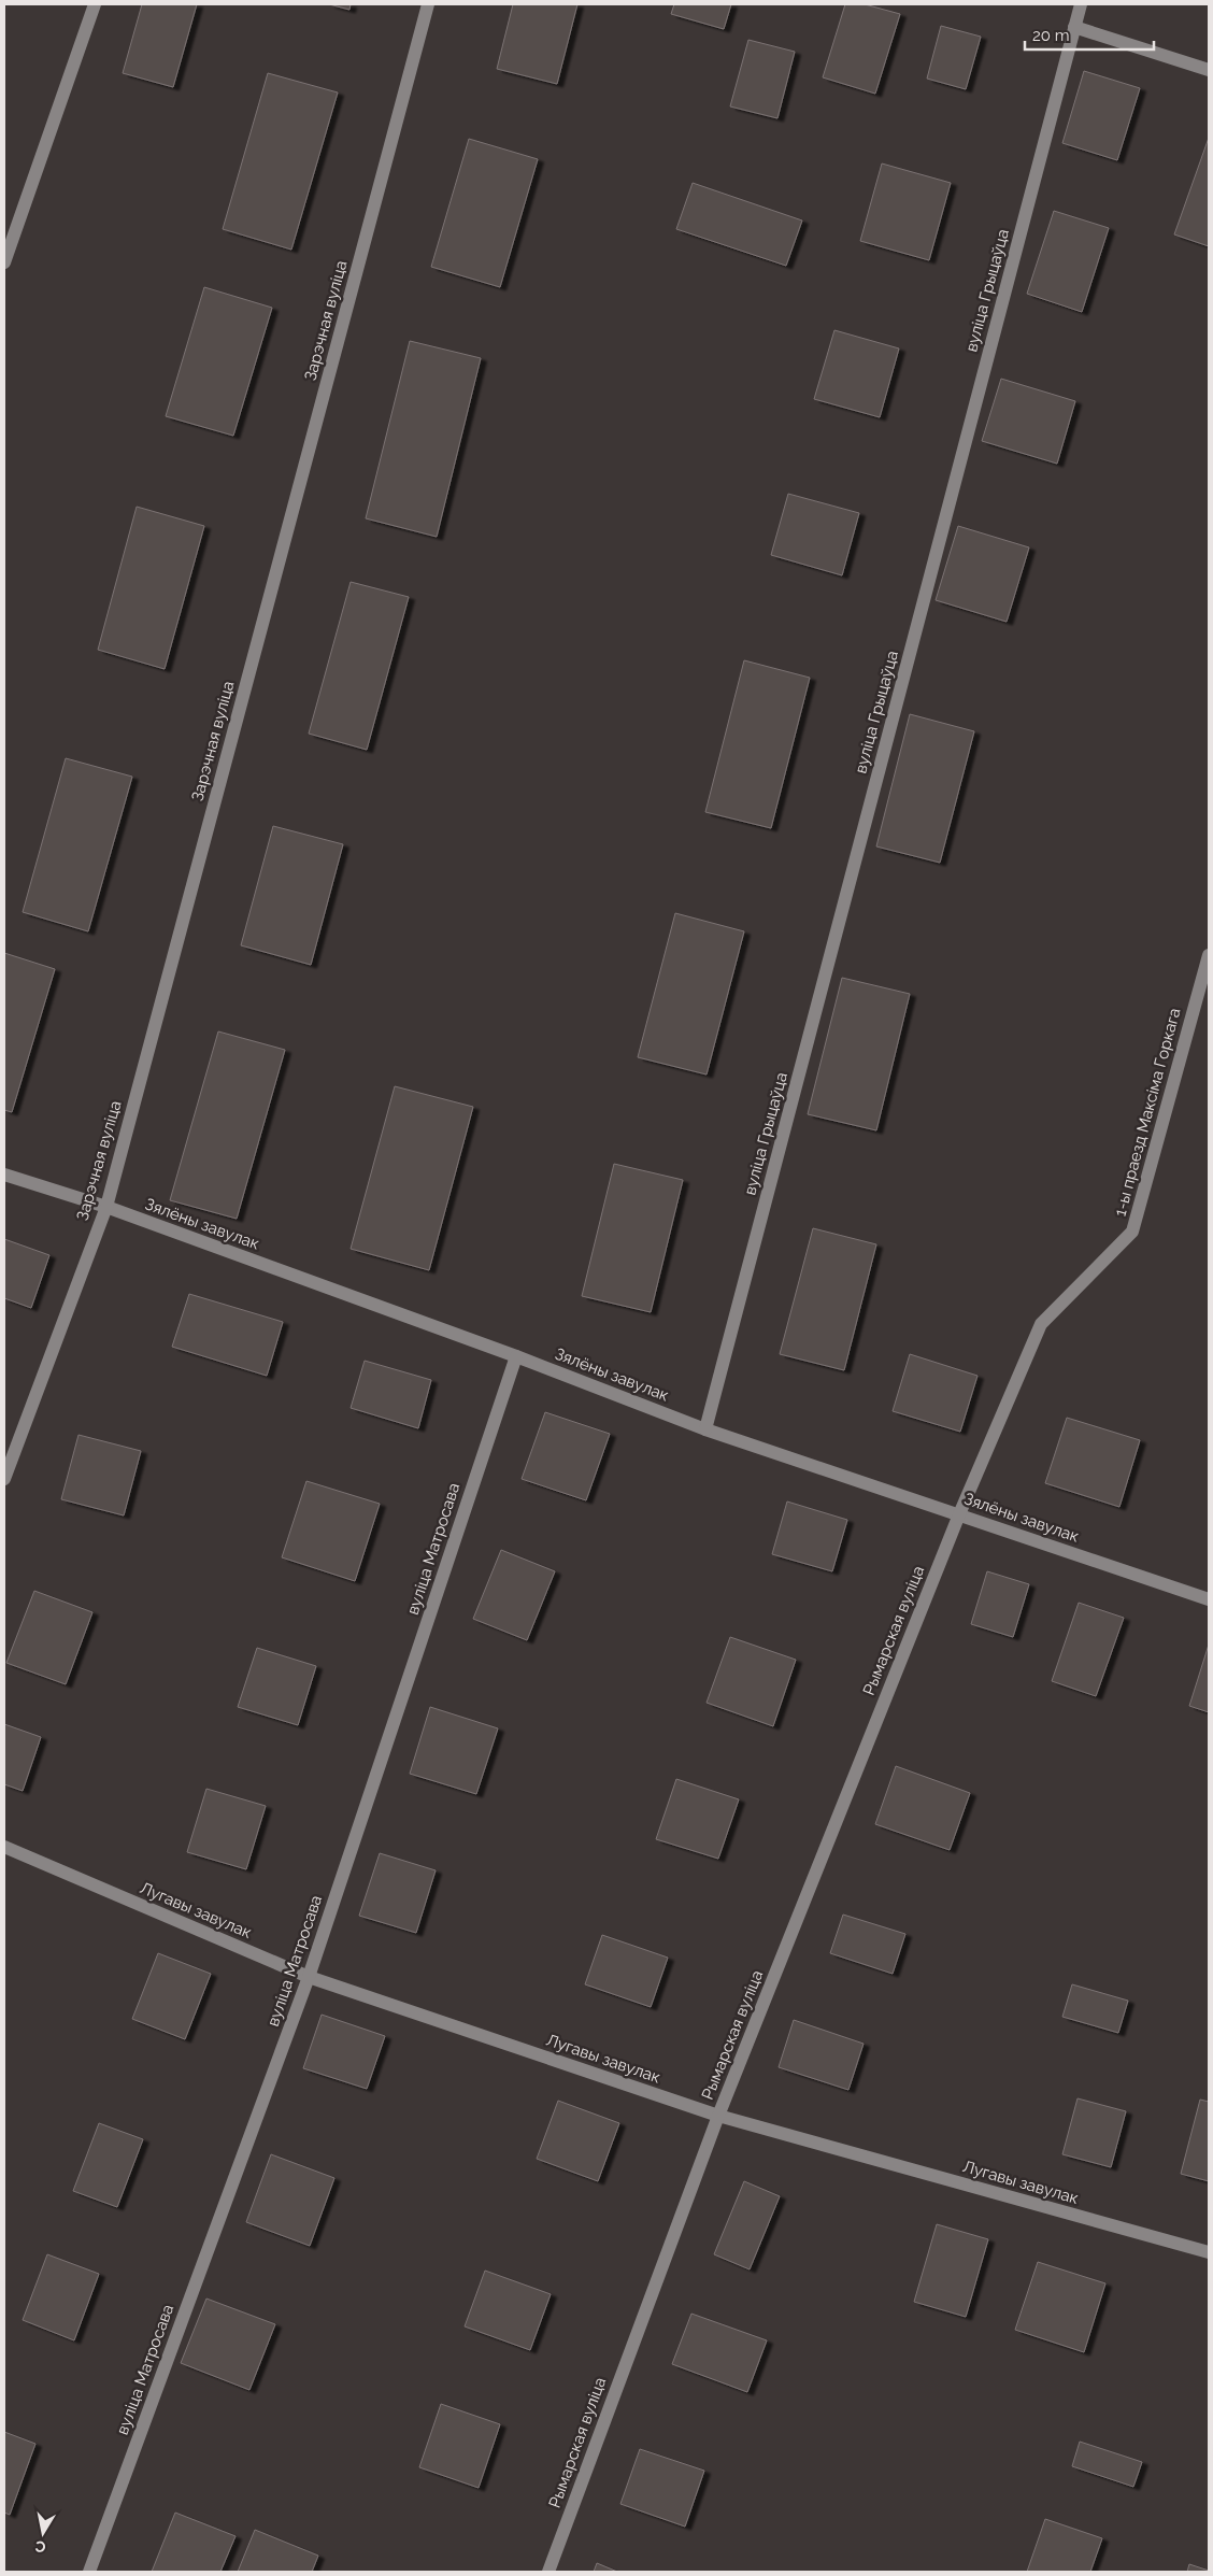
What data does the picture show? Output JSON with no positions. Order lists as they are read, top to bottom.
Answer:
{
  "streets": {
    "street": [
      "вуліца Грыцаўца",
      "Зарэчная вуліца",
      "1-ы праезд Максіма Горкага",
      "Зялёны завулак",
      "вуліца Матросава",
      "Рымарская вуліца",
      "Лугавы завулак"
    ]
  },
  "crossings": [
    ["вуліца Грыцаўца", "Зялёны завулак"],
    ["Зарэчная вуліца", "Зялёны завулак"],
    ["1-ы праезд Максіма Горкага", "Зялёны завулак"],
    ["1-ы праезд Максіма Горкага", "Рымарская вуліца"],
    ["Зялёны завулак", "вуліца Матросава"],
    ["Зялёны завулак", "Рымарская вуліца"],
    ["вуліца Матросава", "Лугавы завулак"],
    ["Рымарская вуліца", "Лугавы завулак"]
  ],
  "scale_bar": "20 m",
  "north": "bottom"
}
